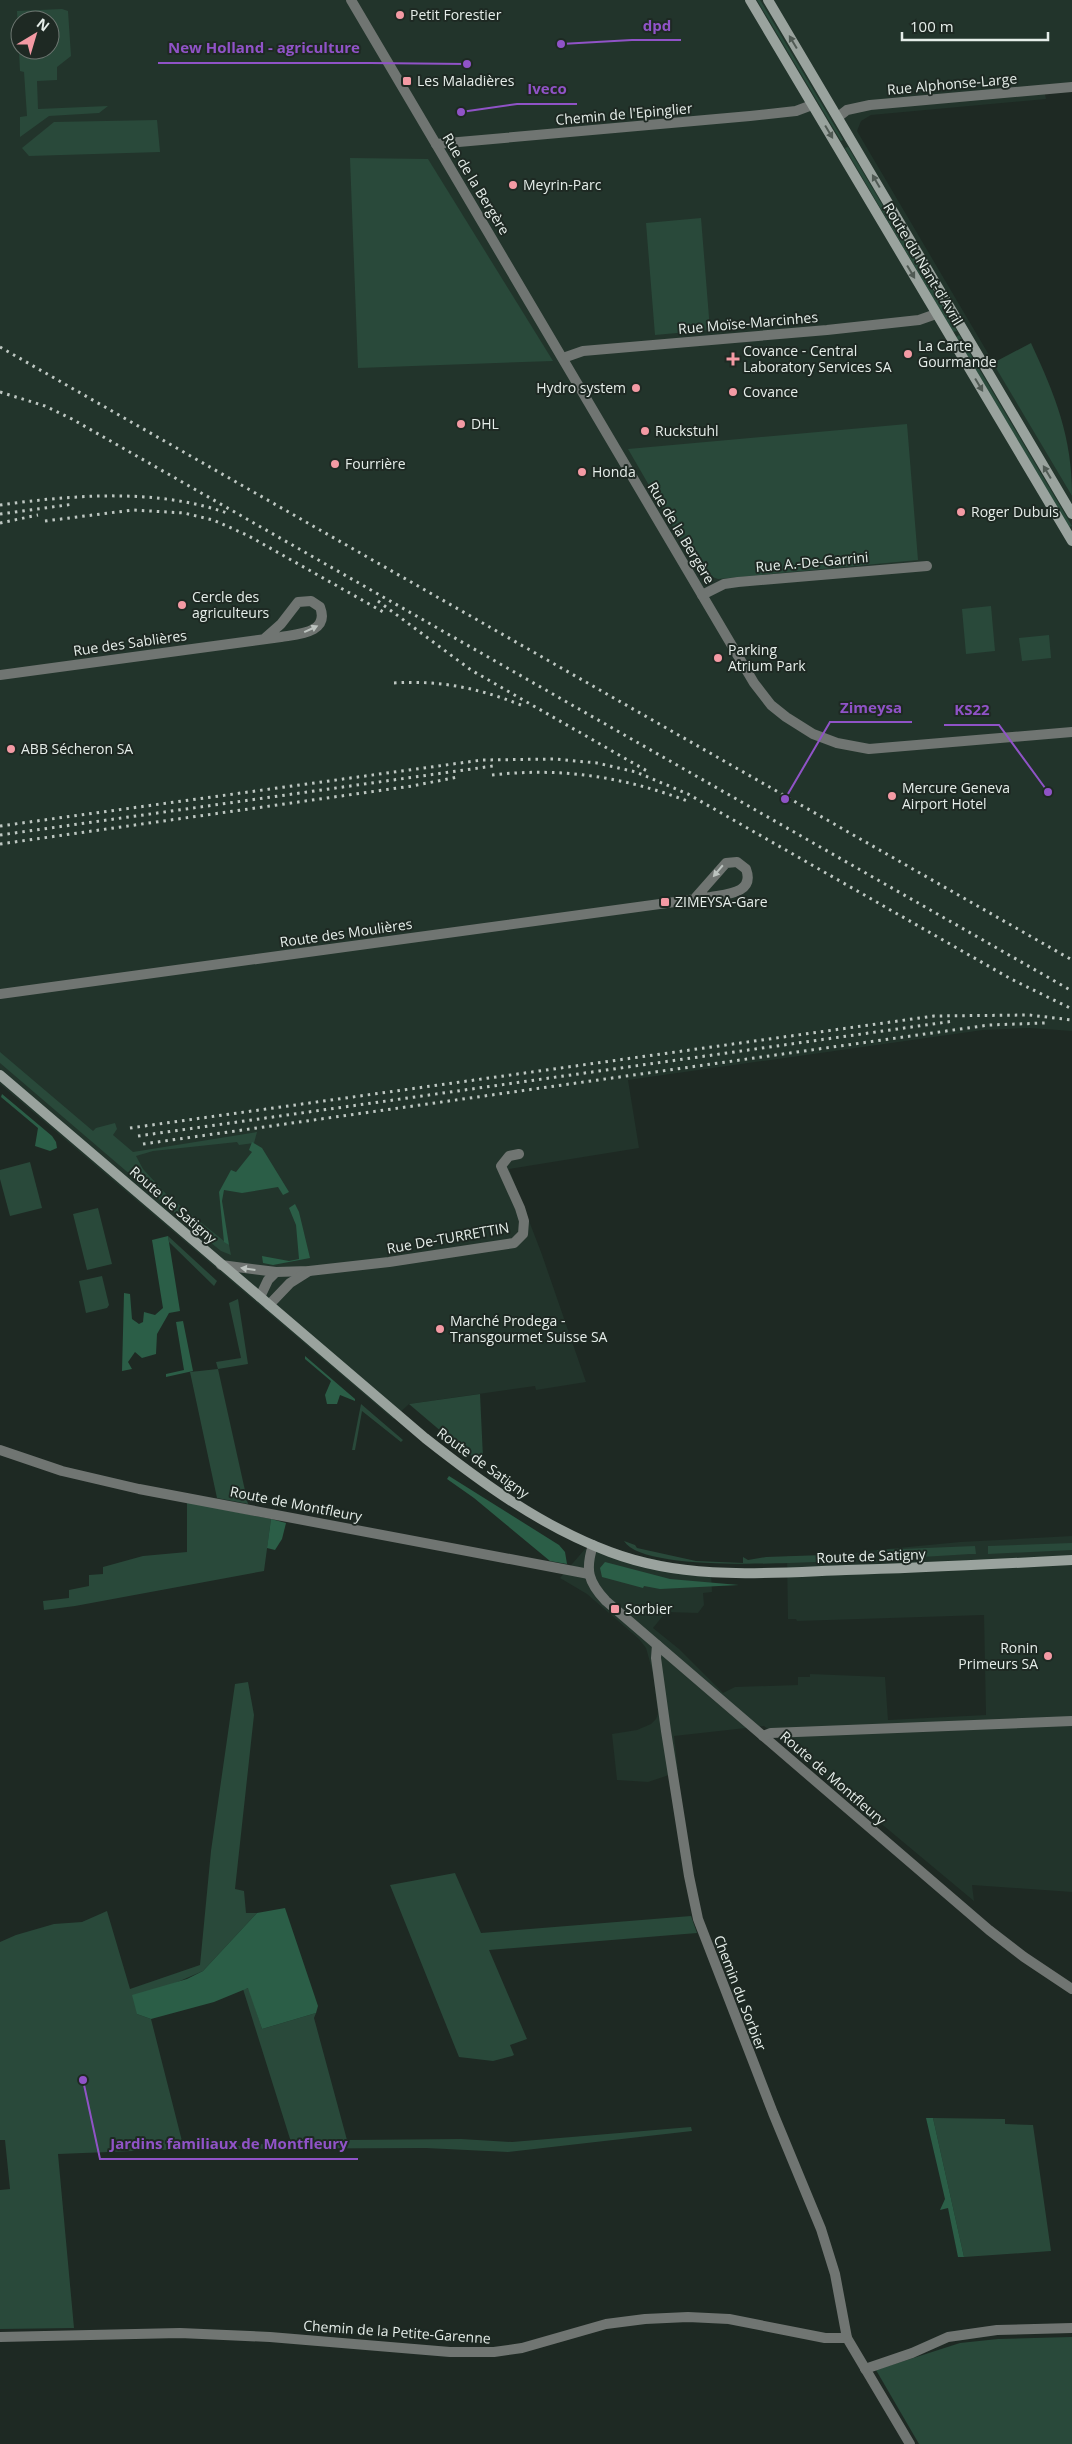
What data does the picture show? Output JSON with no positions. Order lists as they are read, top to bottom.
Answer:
{
  "streets": {
    "street": [
      "Rue Alphonse-Large",
      "Chemin de l'Epinglier",
      "Rue de la Bergère",
      "Route du Nant-d'Avril",
      "Rue Moïse-Marcinhes",
      "Rue A.-De-Garrini",
      "Rue des Sablières",
      "Route des Moulières",
      "Route de Satigny",
      "Rue De-TURRETTIN",
      "Route de Montfleury",
      "Chemin du Sorbier",
      "Chemin de la Petite-Garenne"
    ]
  },
  "crossings": [
    ["Rue Alphonse-Large", "Route du Nant-d'Avril"],
    ["Chemin de l'Epinglier", "Rue de la Bergère"],
    ["Chemin de l'Epinglier", "Route du Nant-d'Avril"],
    ["Rue de la Bergère", "Rue Moïse-Marcinhes"],
    ["Rue de la Bergère", "Rue A.-De-Garrini"],
    ["Route du Nant-d'Avril", "Rue Moïse-Marcinhes"],
    ["Route de Satigny", "Rue De-TURRETTIN"],
    ["Route de Montfleury", "Chemin du Sorbier"],
    ["Chemin du Sorbier", "Chemin de la Petite-Garenne"]
  ],
  "places": {
    "other": [
      "Petit Forestier",
      "dpd",
      "New Holland - agriculture",
      "Iveco",
      "Meyrin-Parc",
      "La Carte Gourmande",
      "Hydro system",
      "Covance",
      "DHL",
      "Ruckstuhl",
      "Fourrière",
      "Honda",
      "Roger Dubuis",
      "Cercle des agriculteurs",
      "Parking Atrium Park",
      "ABB Sécheron SA",
      "KS22",
      "Mercure Geneva Airport Hotel",
      "Zimeysa",
      "Marché Prodega - Transgourmet Suisse SA",
      "Ronin Primeurs SA",
      "Jardins familiaux de Montfleury"
    ],
    "transit": ["Les Maladières", "ZIMEYSA-Gare", "Sorbier"],
    "health": ["Covance - Central Laboratory Services SA"]
  },
  "scale_bar": "100 m",
  "north": "top right"
}
